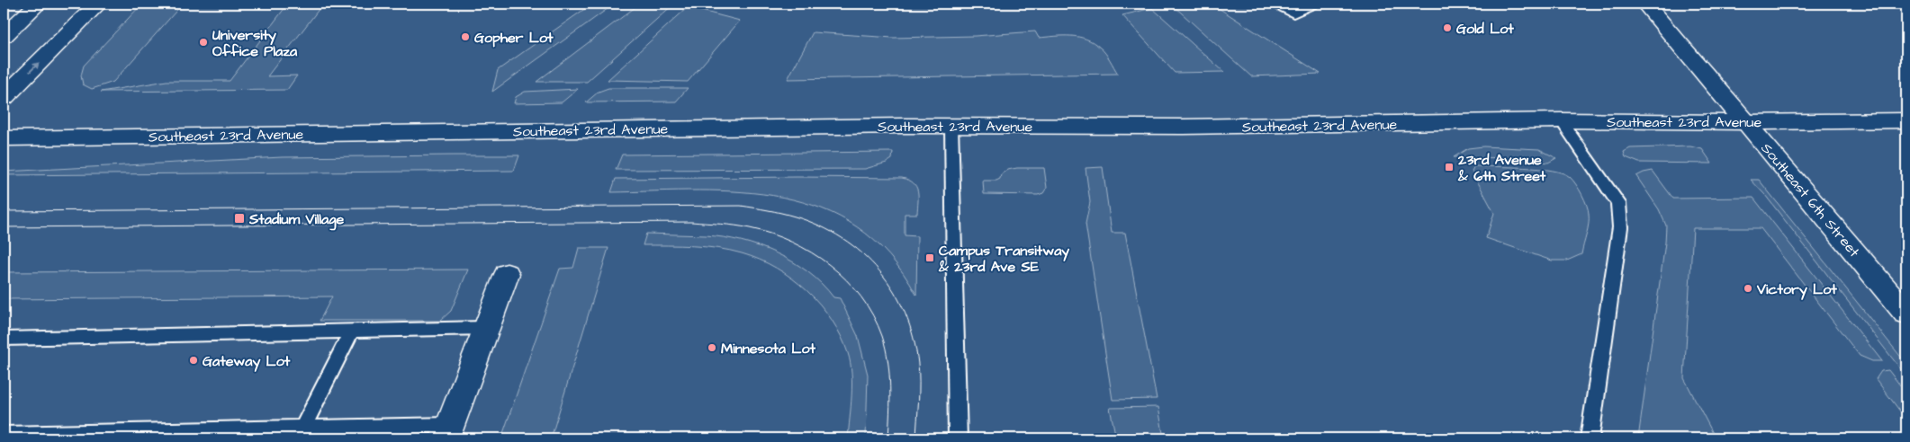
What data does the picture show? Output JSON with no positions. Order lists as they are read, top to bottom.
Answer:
{
  "streets": {
    "street": ["Southeast 23rd Avenue", "Southeast 6th Street"]
  },
  "crossings": [
    ["Southeast 23rd Avenue", "Southeast 6th Street"]
  ],
  "places": {
    "other": [
      "Gold Lot",
      "Gopher Lot",
      "University Office Plaza",
      "Victory Lot",
      "Minnesota Lot",
      "Gateway Lot"
    ],
    "transit": ["23rd Avenue & 6th Street", "Stadium Village", "Campus Transitway & 23rd Ave SE"]
  }
}
